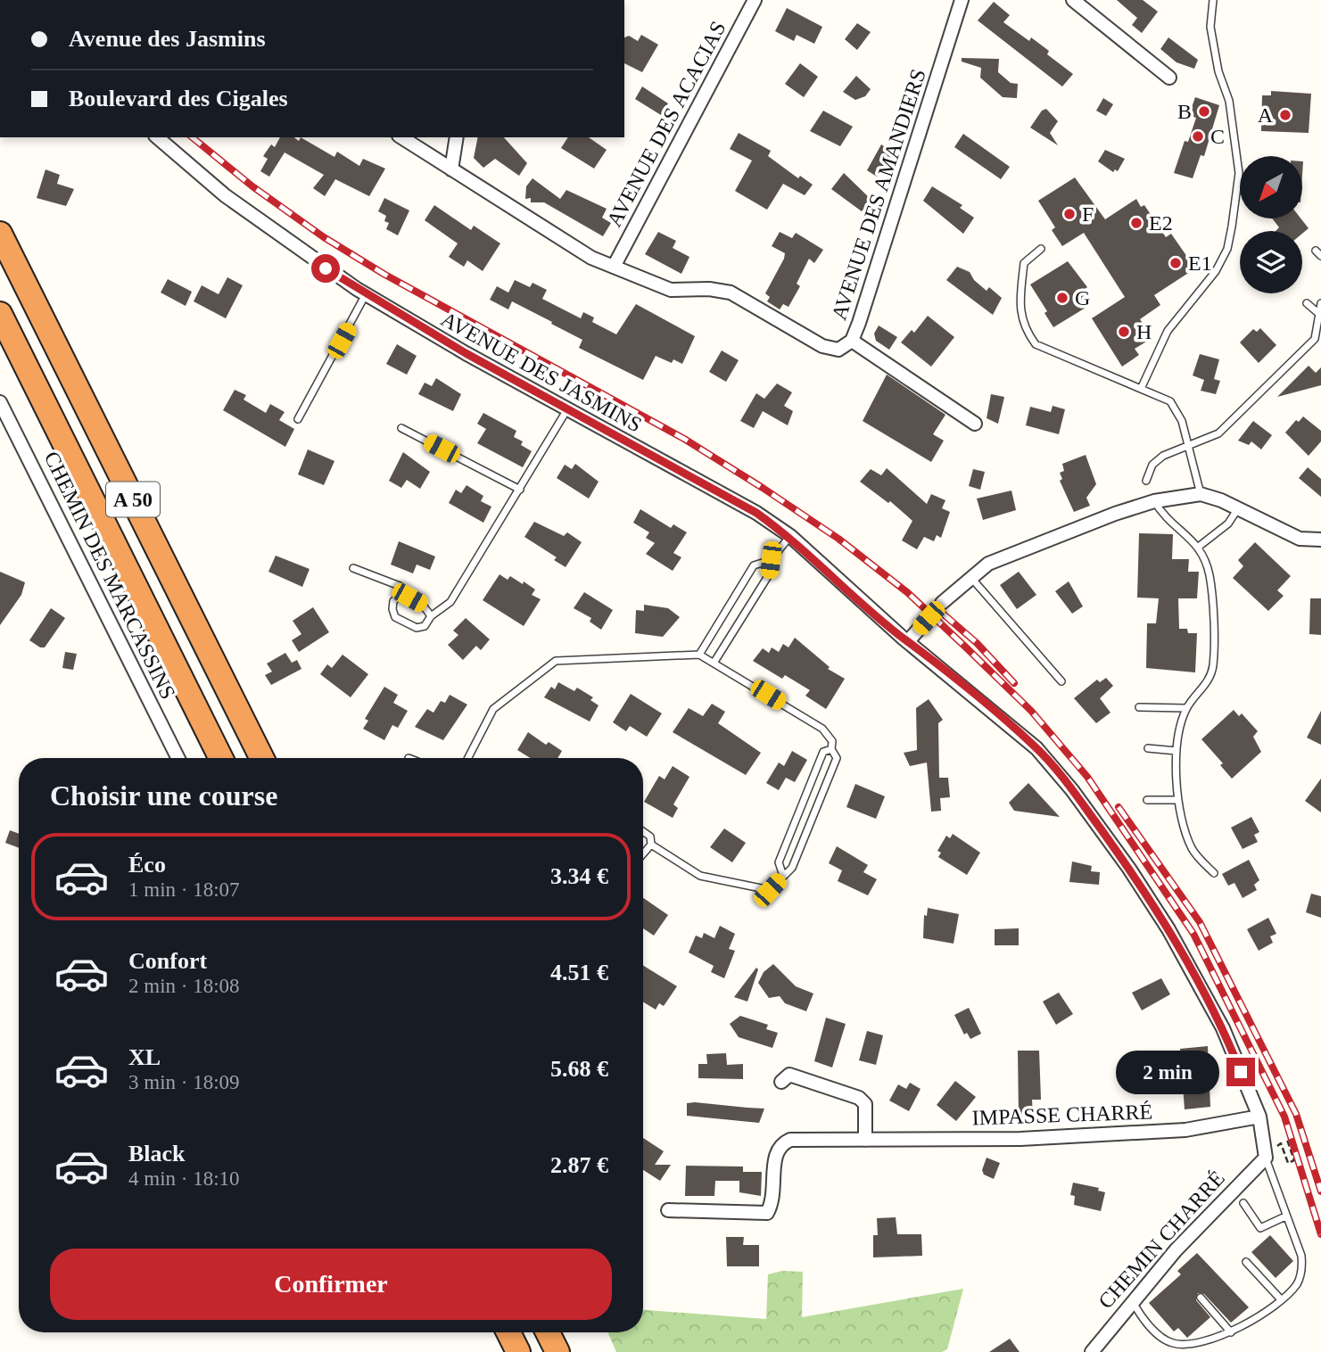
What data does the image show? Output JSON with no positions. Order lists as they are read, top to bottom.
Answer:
{
  "streets": {
    "highway": ["A 50"],
    "street": [
      "AVENUE DES ACACIAS",
      "AVENUE DES AMANDIERS",
      "AVENUE DES JASMINS",
      "CHEMIN DES MARCASSINS",
      "IMPASSE CHARRÉ",
      "CHEMIN CHARRÉ"
    ]
  },
  "crossings": [
    ["AVENUE DES ACACIAS", "AVENUE DES AMANDIERS"],
    ["AVENUE DES JASMINS", "IMPASSE CHARRÉ"],
    ["AVENUE DES JASMINS", "CHEMIN CHARRÉ"]
  ],
  "places": [
    "B",
    "A",
    "C",
    "F",
    "E2",
    "E1",
    "G",
    "H"
  ],
  "north": "bottom left",
  "page": {
    "banner": ["Avenue des Jasmins", "Boulevard des Cigales"],
    "heading": "Choisir une course",
    "list": [
      {
        "name": "Éco",
        "note": "1 min · 18:07",
        "value": "3.34 €"
      },
      {
        "name": "Confort",
        "note": "2 min · 18:08",
        "value": "4.51 €"
      },
      {
        "name": "XL",
        "note": "3 min · 18:09",
        "value": "5.68 €"
      },
      {
        "name": "Black",
        "note": "4 min · 18:10",
        "value": "2.87 €"
      }
    ],
    "bubble": "2 min",
    "buttons": "Confirmer"
  }
}
